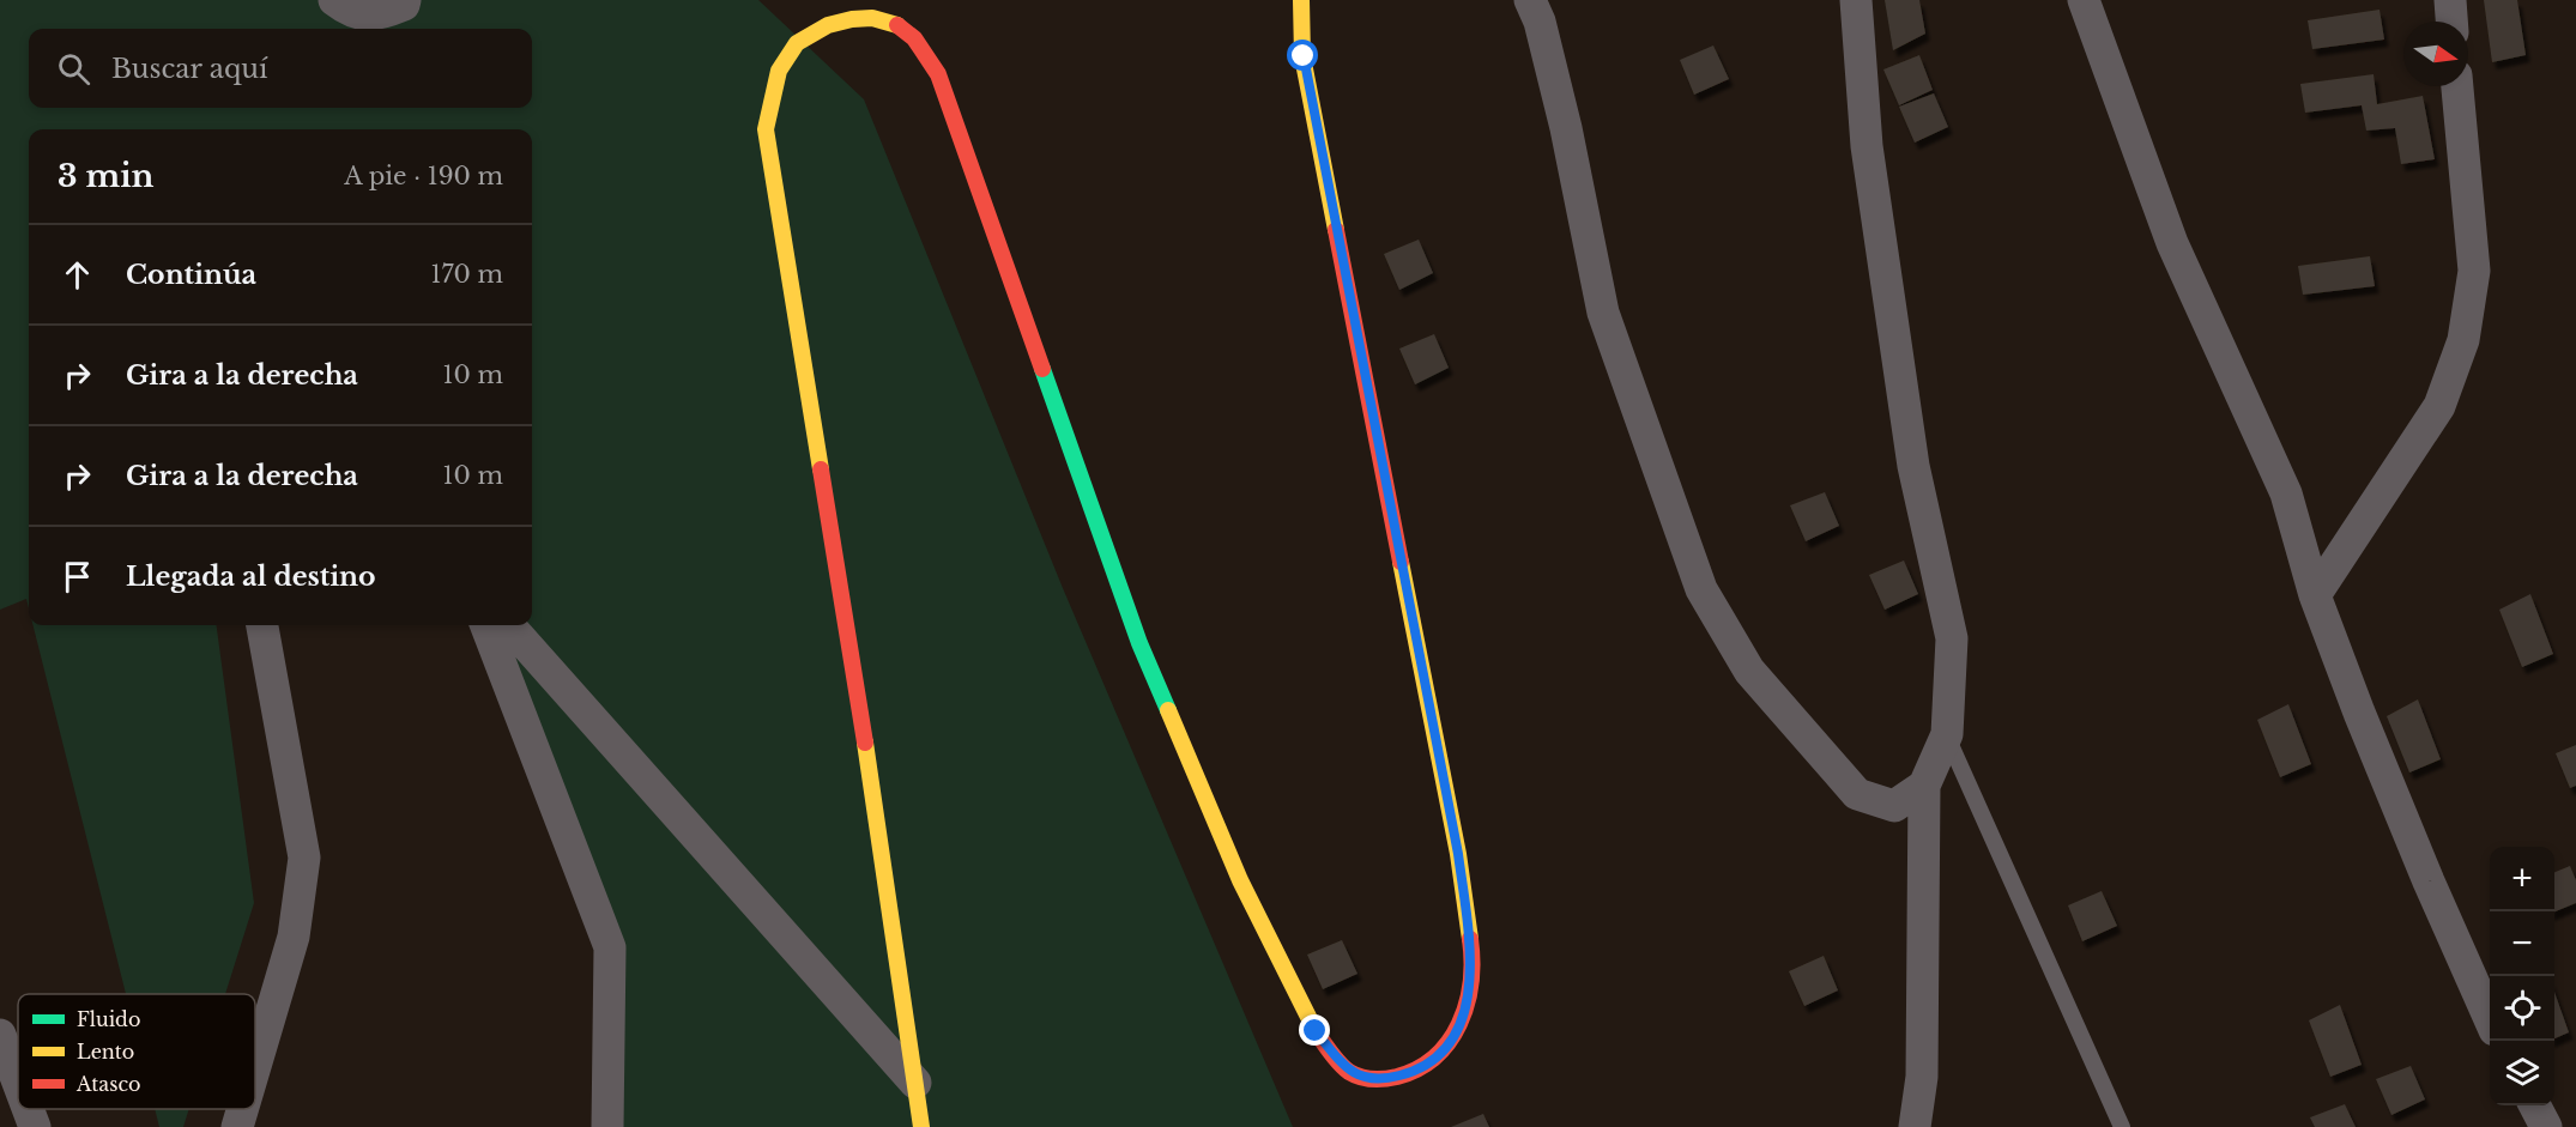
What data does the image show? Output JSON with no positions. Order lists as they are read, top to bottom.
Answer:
{
  "legend": ["Fluido", "Lento", "Atasco"],
  "north": "right",
  "page": {
    "search": "Buscar aquí",
    "heading": ["3 min", "A pie · 190 m"],
    "list": [
      ["Continúa", "170 m"],
      ["Gira a la derecha", "10 m"],
      ["Gira a la derecha", "10 m"],
      "Llegada al destino"
    ],
    "map_buttons": ["+", "−"]
  }
}
